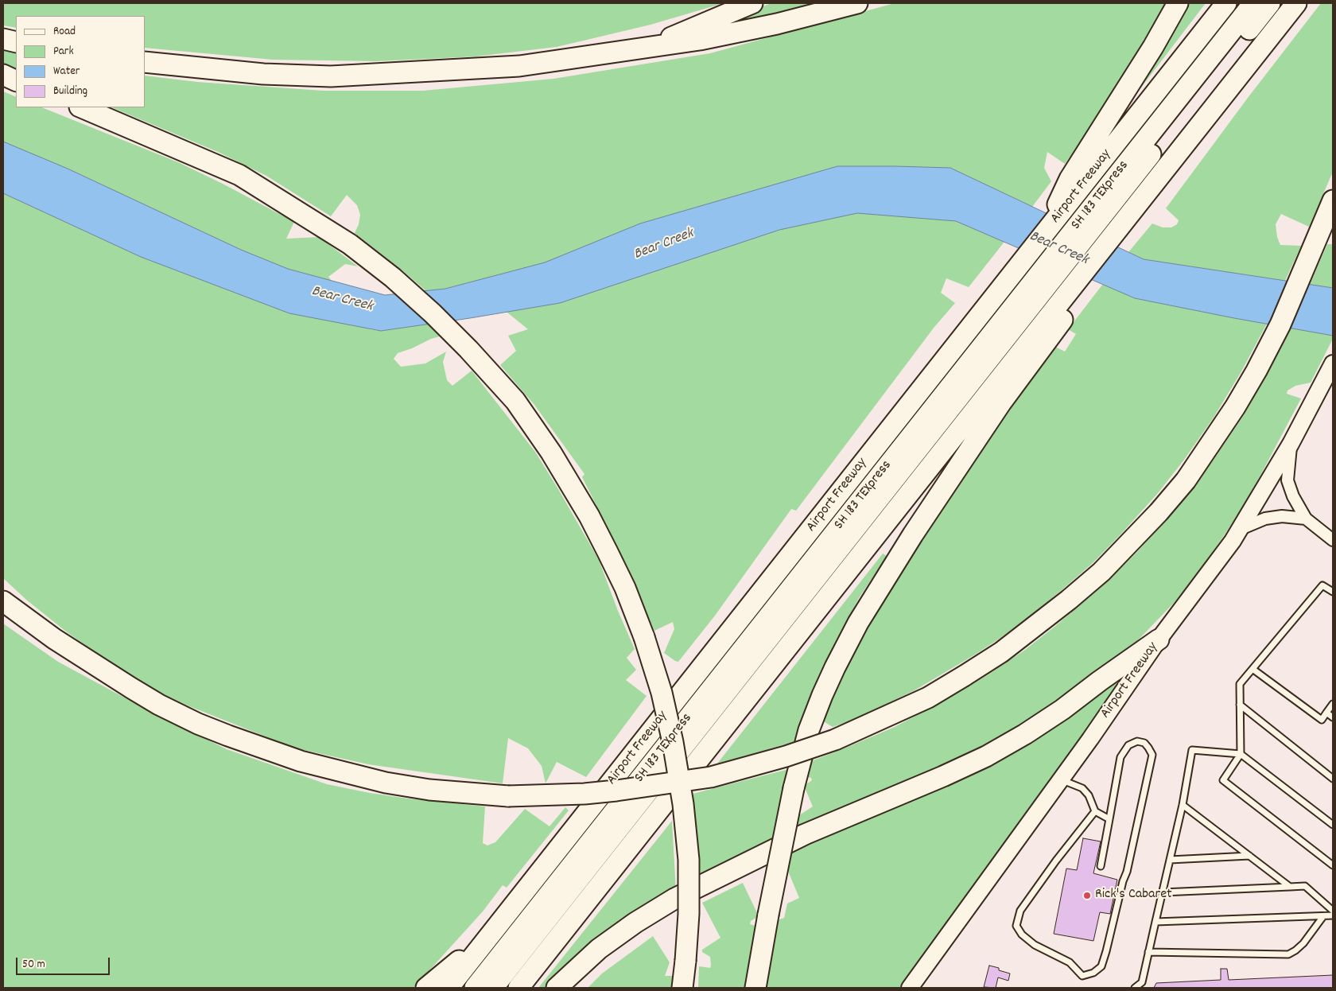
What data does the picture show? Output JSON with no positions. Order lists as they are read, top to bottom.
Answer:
{
  "streets": {
    "highway": ["Airport Freeway", "SH 183 TEXpress"]
  },
  "water": ["Bear Creek"],
  "places": ["Rick's Cabaret"],
  "legend": [
    "Road",
    "Park",
    "Water",
    "Building"
  ],
  "scale_bar": "50 m"
}
